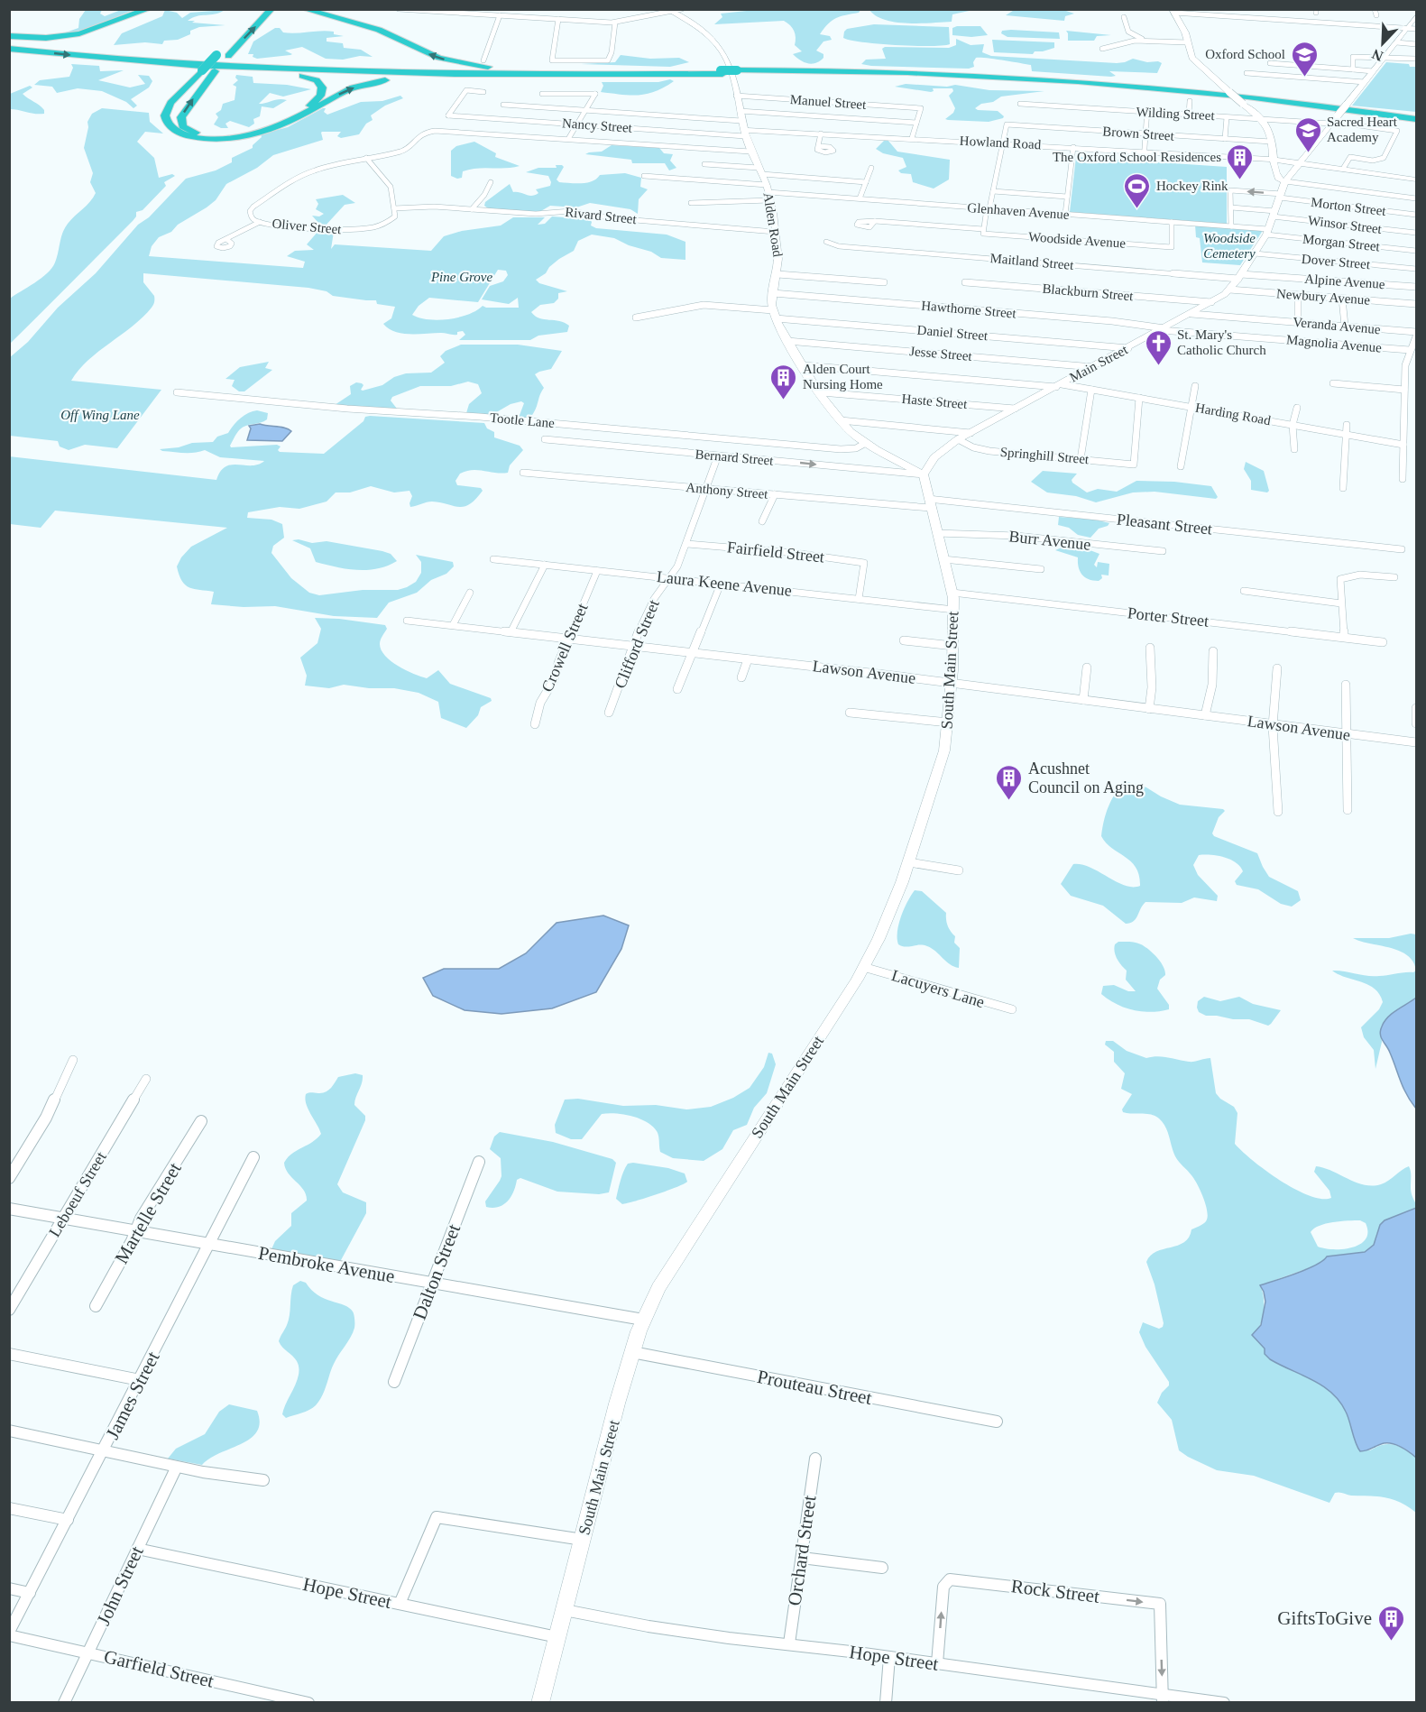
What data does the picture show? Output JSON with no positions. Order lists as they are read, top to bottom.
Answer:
{
  "streets": {
    "main road": [
      "Howland Road",
      "Alden Road",
      "Main Street",
      "South Main Street"
    ],
    "street": [
      "Manuel Street",
      "Wilding Street",
      "Nancy Street",
      "Brown Street",
      "Morton Street",
      "Glenhaven Avenue",
      "Rivard Street",
      "Winsor Street",
      "Oliver Street",
      "Woodside Avenue",
      "Morgan Street",
      "Maitland Street",
      "Dover Street",
      "Alpine Avenue",
      "Blackburn Street",
      "Newbury Avenue",
      "Hawthorne Street",
      "Veranda Avenue",
      "Daniel Street",
      "Magnolia Avenue",
      "Jesse Street",
      "Haste Street",
      "Harding Road",
      "Tootle Lane",
      "Springhill Street",
      "Bernard Street",
      "Anthony Street",
      "Pleasant Street",
      "Burr Avenue",
      "Fairfield Street",
      "Laura Keene Avenue",
      "Porter Street",
      "Clifford Street",
      "Crowell Street",
      "Lawson Avenue",
      "Lacuyers Lane",
      "Leboeuf Street",
      "Martelle Street",
      "Pembroke Avenue",
      "Dalton Street",
      "Prouteau Street",
      "James Street",
      "Orchard Street",
      "John Street",
      "Rock Street",
      "Hope Street",
      "Garfield Street"
    ]
  },
  "crossings": [
    ["Manuel Street", "Alden Road"],
    ["Wilding Street", "Howland Road"],
    ["Wilding Street", "Main Street"],
    ["Nancy Street", "Howland Road"],
    ["Nancy Street", "Alden Road"],
    ["Brown Street", "Howland Road"],
    ["Howland Road", "Alden Road"],
    ["Howland Road", "Main Street"],
    ["Morton Street", "Winsor Street"],
    ["Morton Street", "Main Street"],
    ["Glenhaven Avenue", "Alden Road"],
    ["Glenhaven Avenue", "Woodside Avenue"],
    ["Glenhaven Avenue", "Morgan Street"],
    ["Glenhaven Avenue", "Main Street"],
    ["Rivard Street", "Alden Road"],
    ["Rivard Street", "Oliver Street"],
    ["Alden Road", "Oliver Street"],
    ["Alden Road", "Hawthorne Street"],
    ["Alden Road", "Daniel Street"],
    ["Alden Road", "Jesse Street"],
    ["Alden Road", "Main Street"],
    ["Alden Road", "Haste Street"],
    ["Alden Road", "Harding Road"],
    ["Alden Road", "Tootle Lane"],
    ["Alden Road", "Bernard Street"],
    ["Alden Road", "South Main Street"],
    ["Winsor Street", "Main Street"],
    ["Morgan Street", "Main Street"],
    ["Maitland Street", "Alpine Avenue"],
    ["Maitland Street", "Main Street"],
    ["Dover Street", "Main Street"],
    ["Alpine Avenue", "Main Street"],
    ["Blackburn Street", "Main Street"],
    ["Newbury Avenue", "Main Street"],
    ["Hawthorne Street", "Magnolia Avenue"],
    ["Hawthorne Street", "Main Street"],
    ["Veranda Avenue", "Main Street"],
    ["Daniel Street", "Main Street"],
    ["Magnolia Avenue", "Main Street"],
    ["Jesse Street", "Main Street"],
    ["Main Street", "Haste Street"],
    ["Main Street", "Harding Road"],
    ["Main Street", "Springhill Street"],
    ["Main Street", "Bernard Street"],
    ["Main Street", "South Main Street"],
    ["Harding Road", "Springhill Street"],
    ["Bernard Street", "Clifford Street"],
    ["Bernard Street", "South Main Street"],
    ["Anthony Street", "Pleasant Street"],
    ["Anthony Street", "Clifford Street"],
    ["Anthony Street", "South Main Street"],
    ["Pleasant Street", "South Main Street"],
    ["Burr Avenue", "South Main Street"],
    ["Fairfield Street", "Laura Keene Avenue"],
    ["Fairfield Street", "Clifford Street"],
    ["Laura Keene Avenue", "Clifford Street"],
    ["Laura Keene Avenue", "Crowell Street"],
    ["Laura Keene Avenue", "South Main Street"],
    ["Porter Street", "South Main Street"],
    ["Clifford Street", "Lawson Avenue"],
    ["Crowell Street", "Lawson Avenue"],
    ["South Main Street", "Lawson Avenue"],
    ["South Main Street", "Lacuyers Lane"],
    ["South Main Street", "Pembroke Avenue"],
    ["South Main Street", "Prouteau Street"],
    ["South Main Street", "Hope Street"],
    ["Leboeuf Street", "Pembroke Avenue"],
    ["Martelle Street", "Pembroke Avenue"],
    ["Pembroke Avenue", "Dalton Street"],
    ["Pembroke Avenue", "James Street"],
    ["James Street", "Garfield Street"],
    ["Orchard Street", "Hope Street"],
    ["John Street", "Hope Street"],
    ["John Street", "Garfield Street"],
    ["Rock Street", "Hope Street"]
  ],
  "parks": ["Woodside Cemetery", "Pine Grove", "Off Wing Lane"],
  "places": {
    "school or university": ["Oxford School", "Sacred Heart Academy"],
    "building": [
      "The Oxford School Residences",
      "Alden Court Nursing Home",
      "Acushnet Council on Aging",
      "GiftsToGive"
    ],
    "sports": ["Hockey Rink"],
    "church": ["St. Mary's Catholic Church"]
  },
  "north": "bottom left"
}
